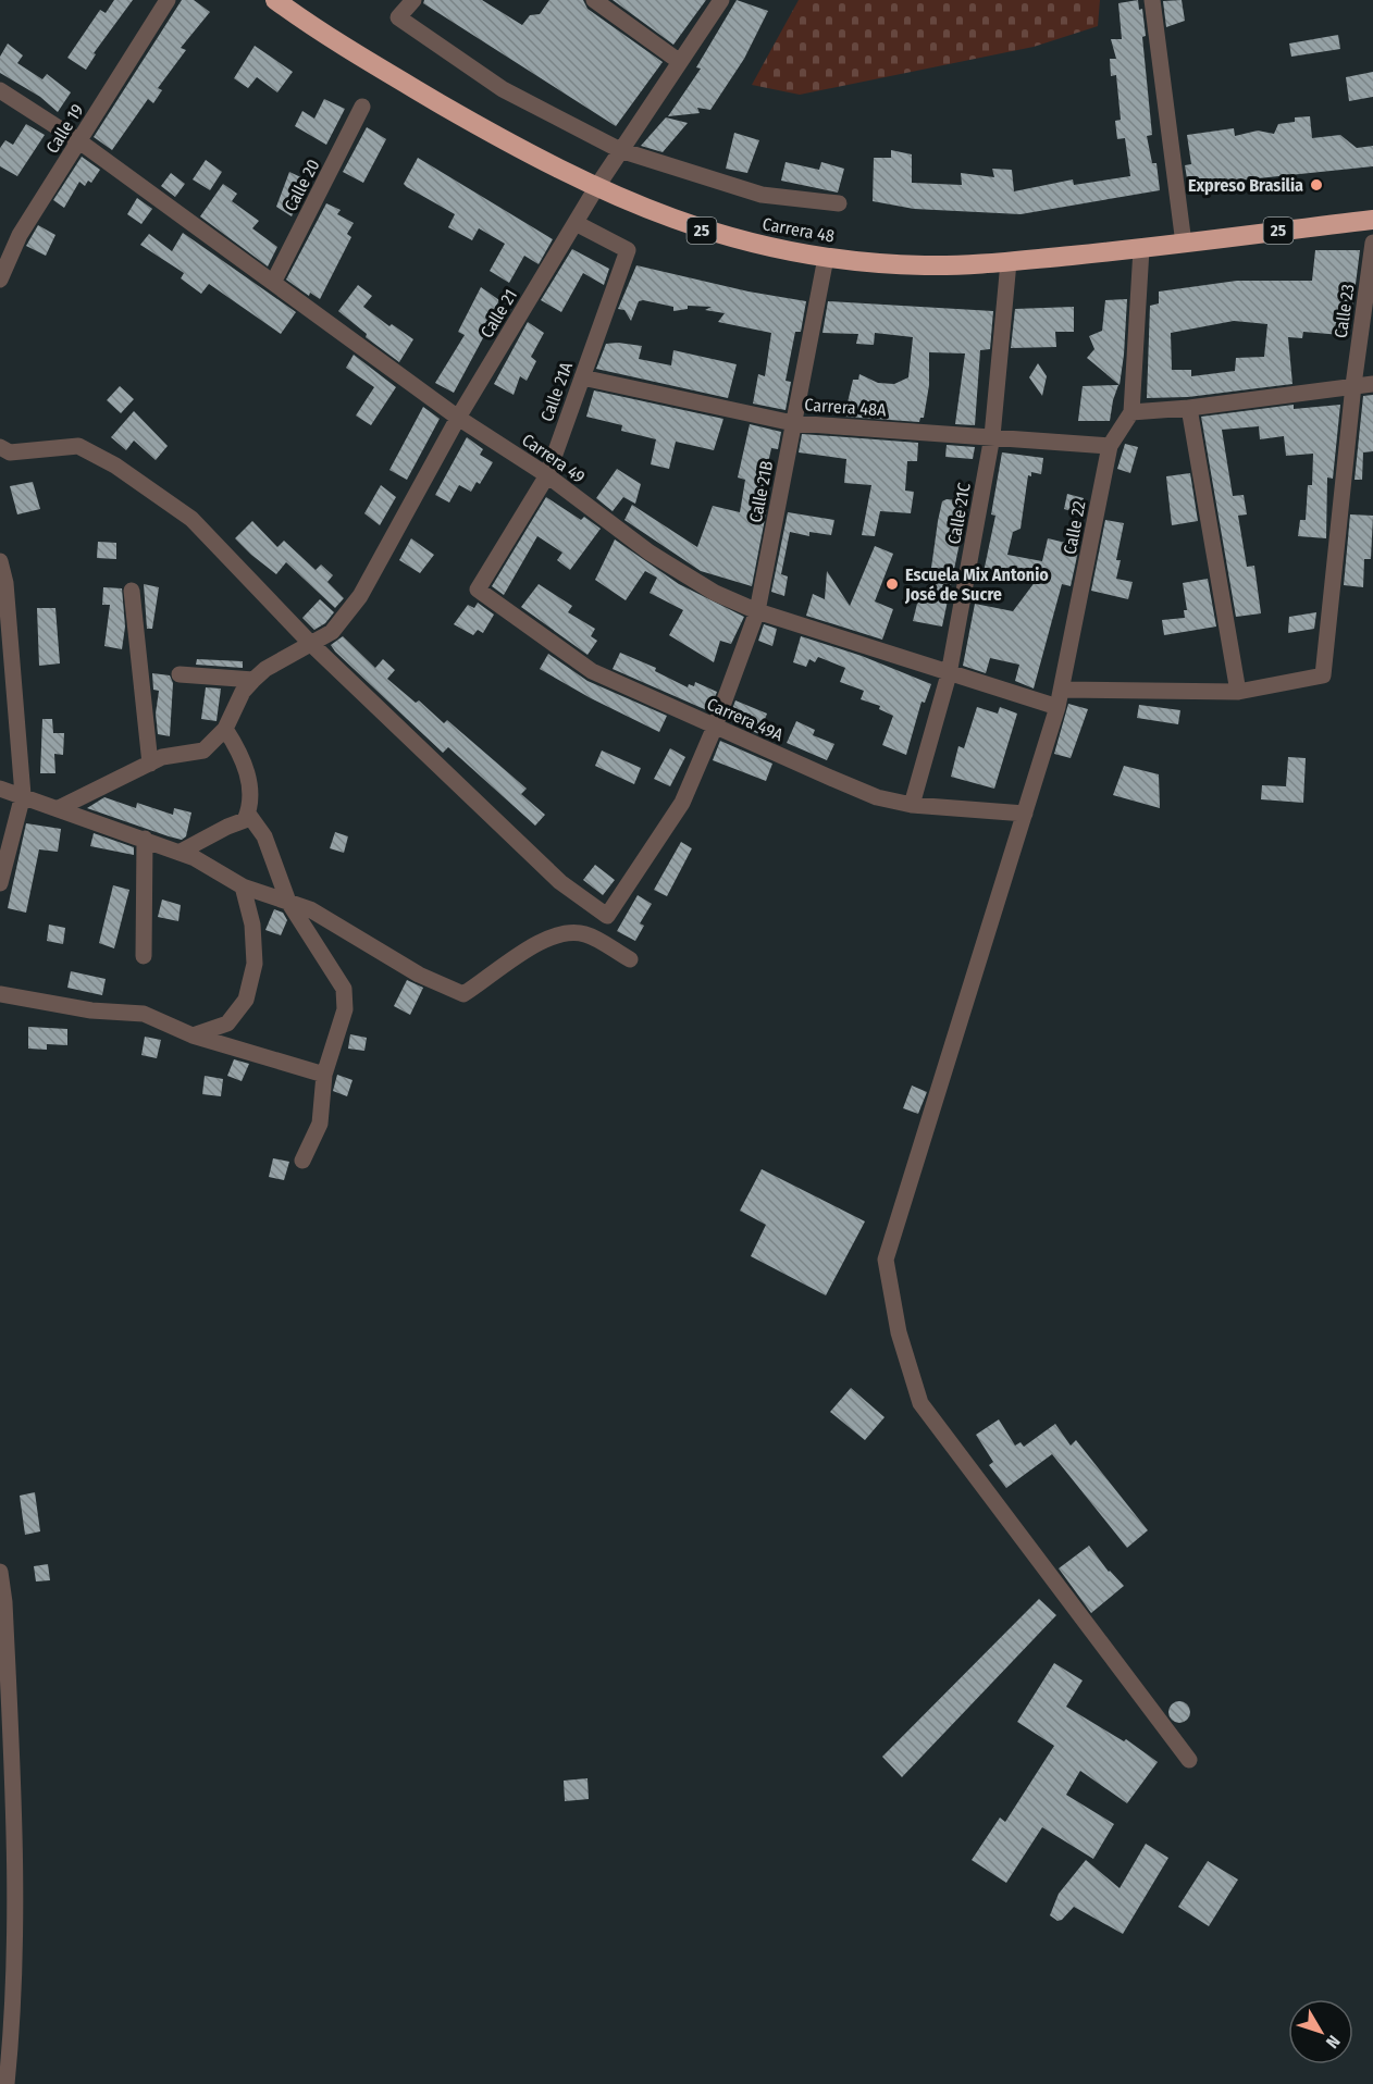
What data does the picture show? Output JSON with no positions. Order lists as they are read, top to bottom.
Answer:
{
  "streets": {
    "highway": ["Carrera 48", "25"],
    "street": [
      "Calle 19",
      "Calle 20",
      "Calle 23",
      "Calle 21",
      "Calle 21A",
      "Carrera 48A",
      "Carrera 49",
      "Calle 21B",
      "Calle 21C",
      "Calle 22",
      "Carrera 49A"
    ]
  },
  "crossings": [
    ["Calle 19", "Carrera 49"],
    ["Calle 20", "Carrera 49"],
    ["Carrera 48", "Calle 21"],
    ["Carrera 48", "Calle 21B"],
    ["Carrera 48", "Calle 21C"],
    ["Carrera 48", "Calle 22"],
    ["Calle 21", "Calle 21A"],
    ["Calle 21", "Carrera 49"],
    ["Calle 21", "Calle 21B"],
    ["Calle 21A", "Carrera 48A"],
    ["Calle 21A", "Carrera 49"],
    ["Calle 21A", "Carrera 49A"],
    ["Carrera 48A", "Calle 21B"],
    ["Carrera 48A", "Calle 21C"],
    ["Carrera 48A", "Calle 22"],
    ["Carrera 49", "Calle 21B"],
    ["Carrera 49", "Calle 21C"],
    ["Carrera 49", "Calle 22"],
    ["Calle 21B", "Carrera 49A"],
    ["Calle 21C", "Carrera 49A"],
    ["Calle 22", "Carrera 49A"]
  ],
  "places": ["Expreso Brasilia", "Escuela Mix Antonio José de Sucre"],
  "north": "bottom right"
}
